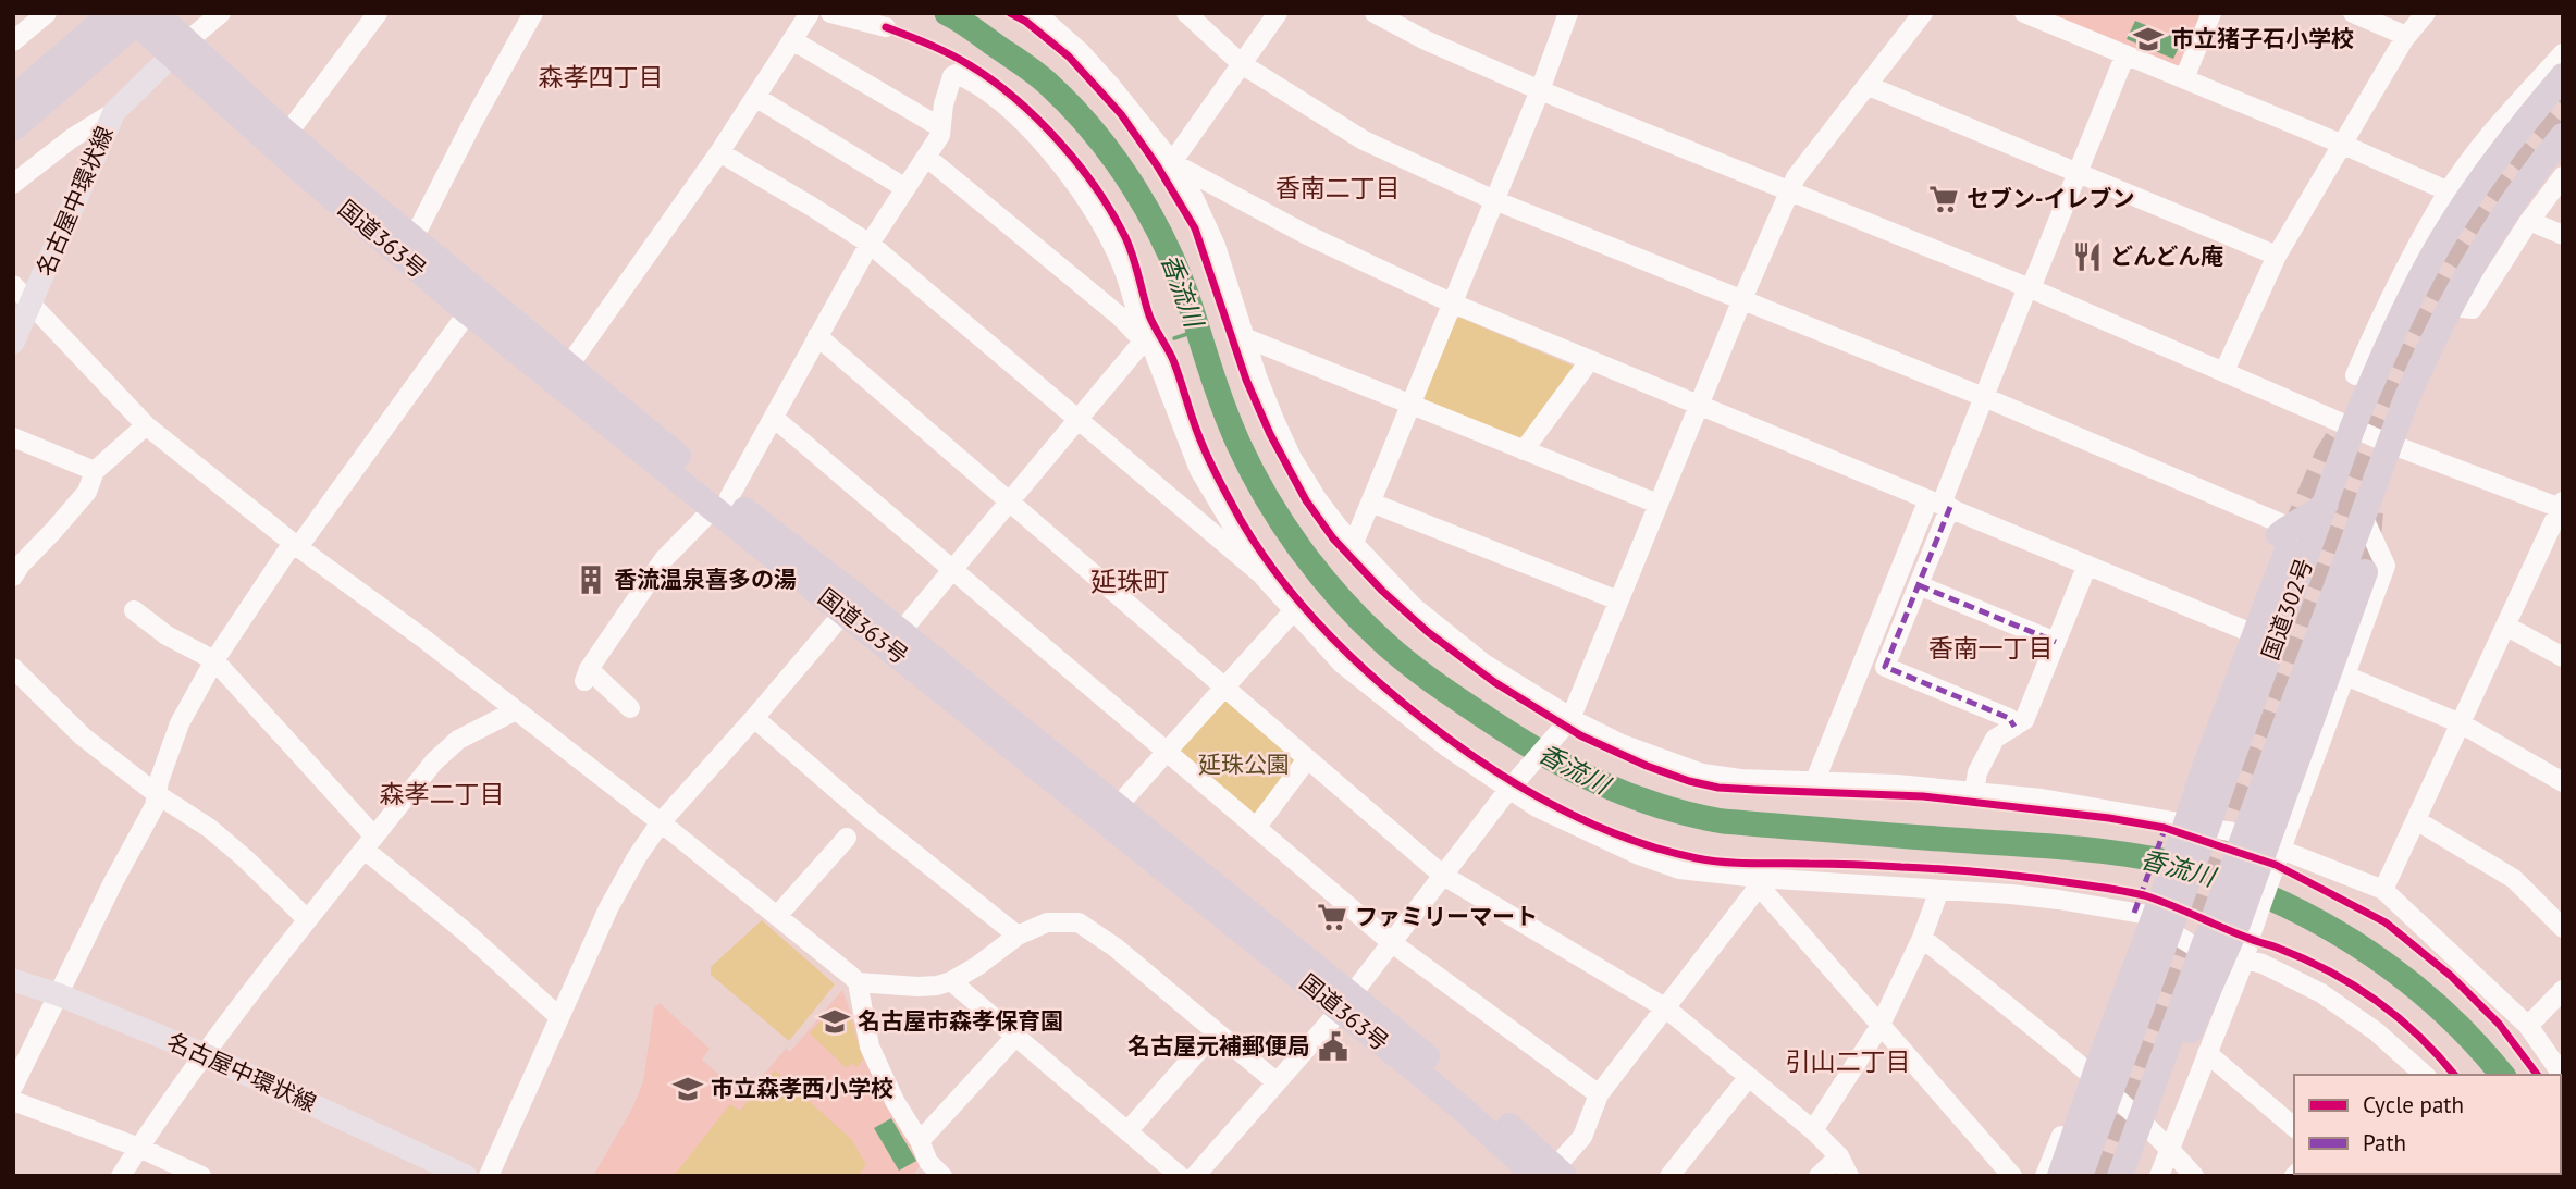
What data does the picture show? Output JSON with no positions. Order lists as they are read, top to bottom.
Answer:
{
  "streets": {
    "highway": ["国道363号", "国道302号"],
    "main road": ["名古屋中環状線"]
  },
  "crossings": [
    ["名古屋中環状線", "国道363号"]
  ],
  "districts": [
    "森孝四丁目",
    "香南二丁目",
    "延珠町",
    "香南一丁目",
    "森孝二丁目",
    "引山二丁目"
  ],
  "water": ["香流川"],
  "parks": ["延珠公園"],
  "places": {
    "school or university": ["市立猪子石小学校", "名古屋市森孝保育園", "市立森孝西小学校"],
    "supermarket": ["セブン-イレブン", "ファミリーマート"],
    "restaurant": ["どんどん庵"],
    "building": ["香流温泉喜多の湯"],
    "public building": ["名古屋元補郵便局"]
  },
  "legend": ["Cycle path", "Path"]
}
